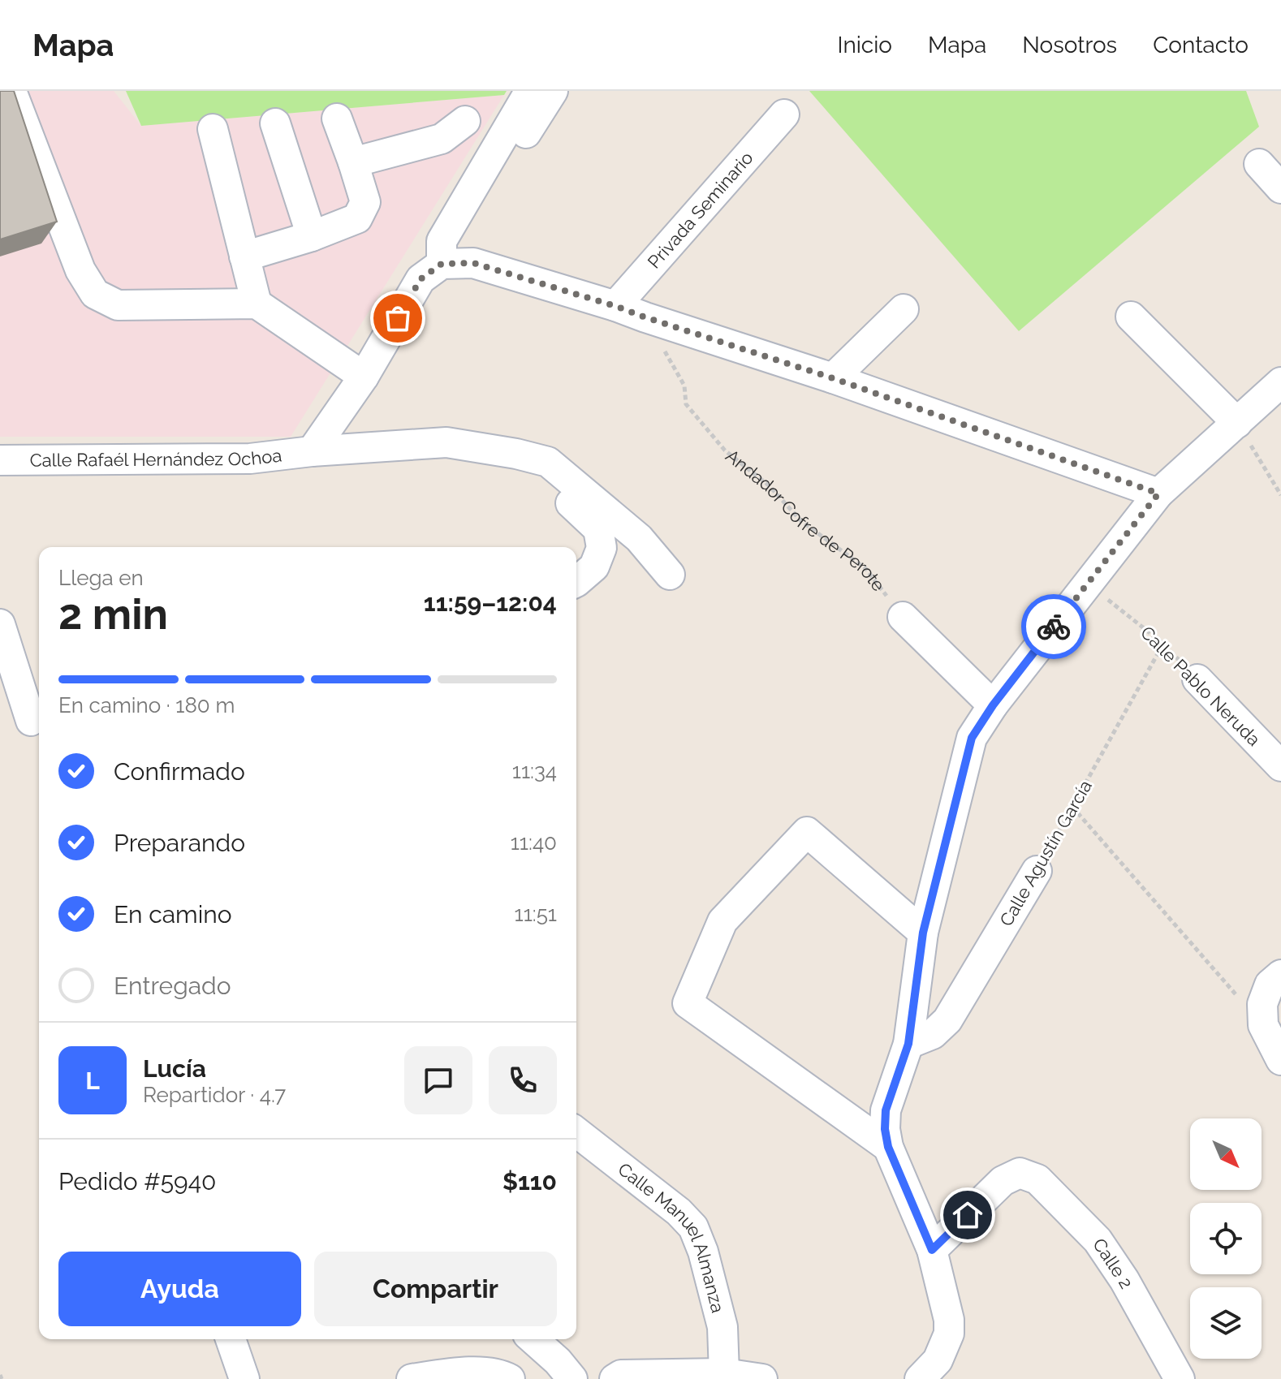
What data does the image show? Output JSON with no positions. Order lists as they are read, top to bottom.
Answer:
{
  "streets": {
    "street": [
      "Privada Seminario",
      "Calle Rafaél Hernández Ochoa",
      "Calle Pablo Neruda",
      "Calle Agustín García",
      "Calle Manuel Almanza",
      "Calle 2"
    ],
    "path": ["Andador Cofre de Perote"]
  },
  "crossings": [
    ["Calle Pablo Neruda", "Calle Agustín García"]
  ],
  "north": "bottom right",
  "page": {
    "header": "Mapa",
    "nav": [
      "Inicio",
      "Mapa",
      "Nosotros",
      "Contacto"
    ],
    "heading": ["2 min", "Llega en", "11:59–12:04"],
    "panel": [
      "Lucía",
      "Repartidor · 4.7",
      "Pedido #5940",
      "$110"
    ],
    "bar": "En camino · 180 m",
    "list": [
      ["Confirmado", "11:34"],
      ["Preparando", "11:40"],
      ["En camino", "11:51"],
      "Entregado"
    ],
    "round": "L",
    "buttons": ["Ayuda", "Compartir"]
  }
}
